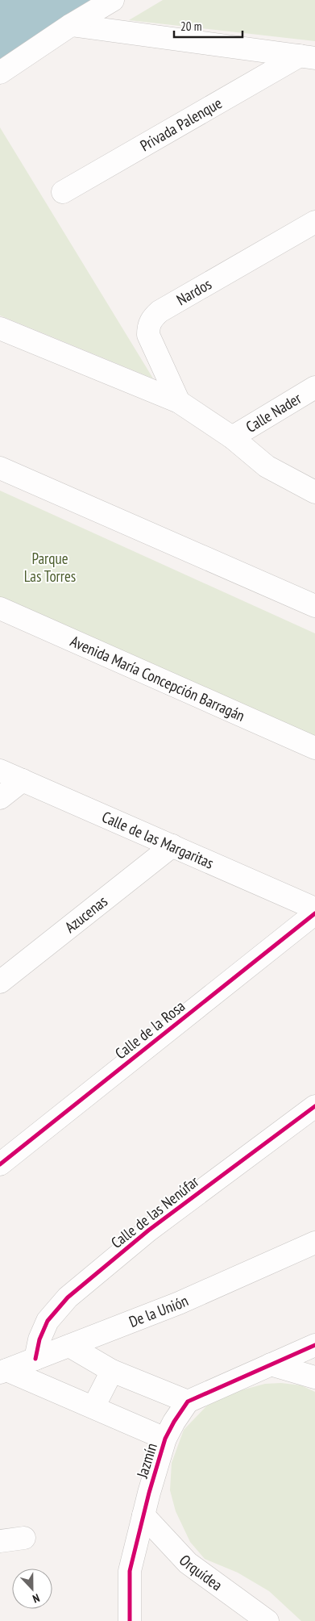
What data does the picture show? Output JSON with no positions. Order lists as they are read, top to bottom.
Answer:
{
  "streets": {
    "street": [
      "Privada Palenque",
      "Nardos",
      "Calle Nader",
      "Avenida María Concepción Barragán",
      "Calle de las Margaritas",
      "Azucenas",
      "Calle de la Rosa",
      "Calle de las Nenúfar",
      "De la Unión",
      "Jazmín",
      "Orquídea"
    ]
  },
  "crossings": [
    ["Calle de las Margaritas", "Azucenas"],
    ["Calle de las Nenúfar", "De la Unión"],
    ["Jazmín", "Orquídea"]
  ],
  "parks": ["Parque Las Torres"],
  "scale_bar": "20 m",
  "north": "bottom"
}
